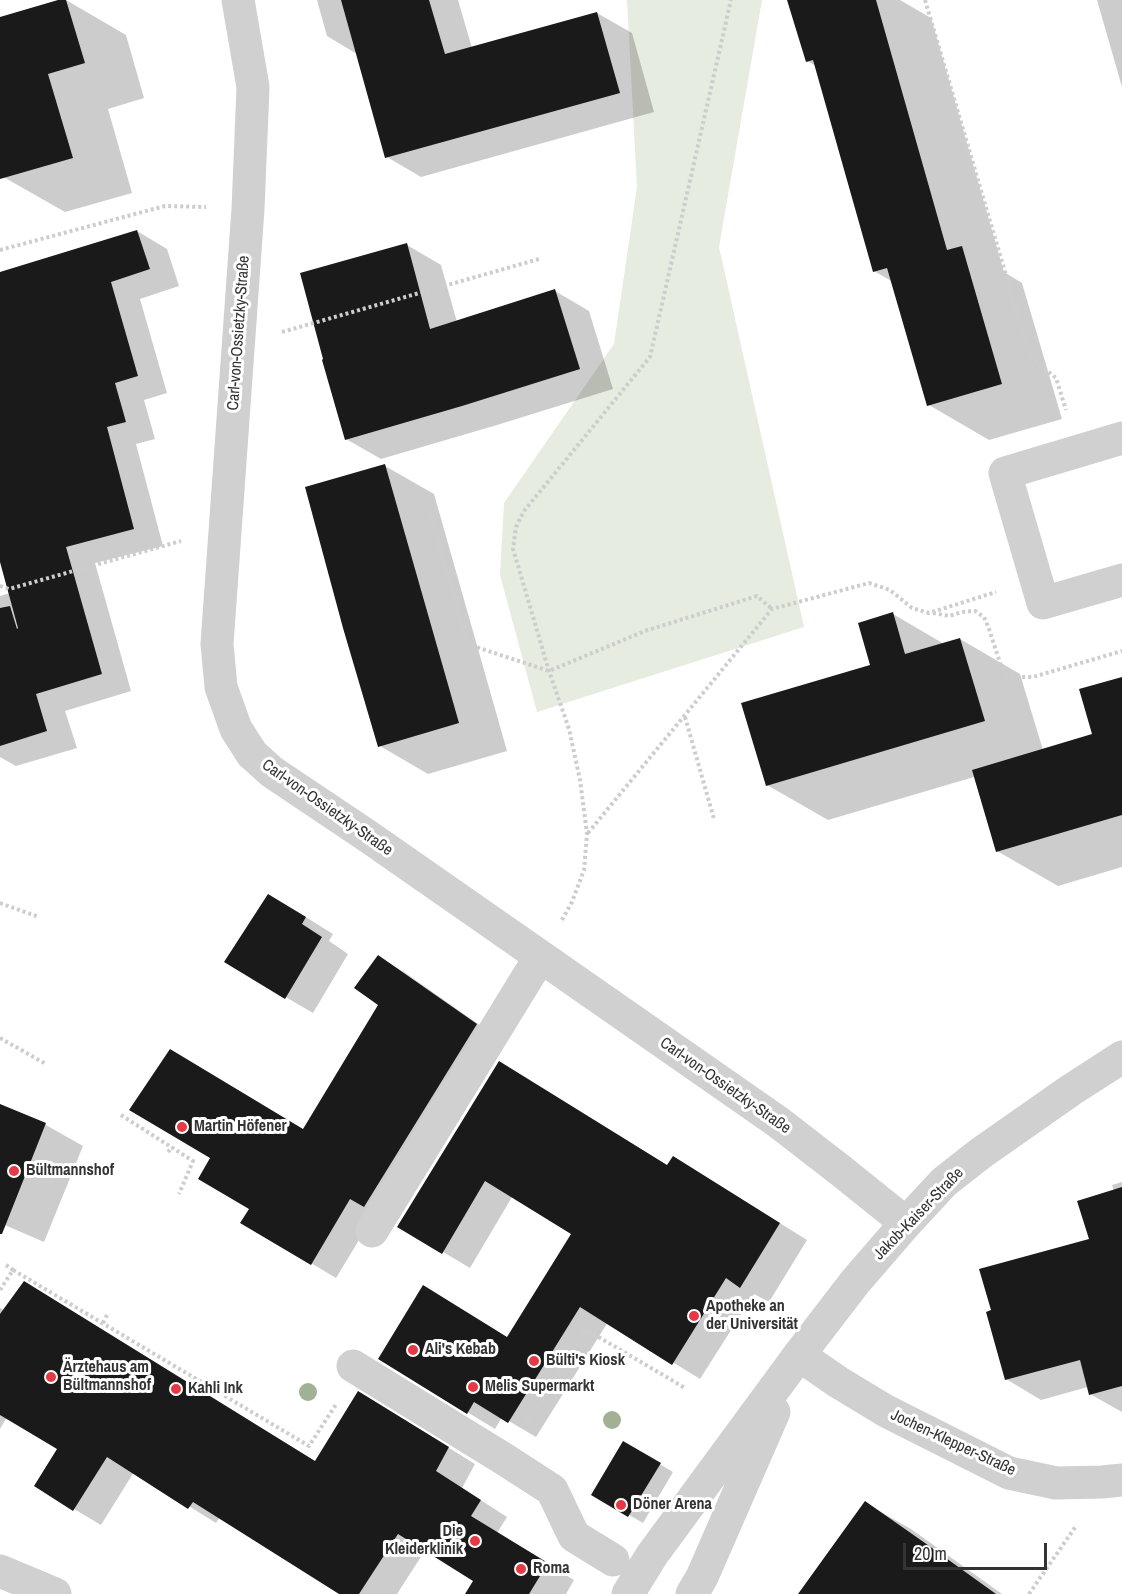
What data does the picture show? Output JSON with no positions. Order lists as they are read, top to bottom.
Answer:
{
  "streets": {
    "street": ["Carl-von-Ossietzky-Straße", "Jakob-Kaiser-Straße", "Jochen-Klepper-Straße"]
  },
  "crossings": [
    ["Carl-von-Ossietzky-Straße", "Jakob-Kaiser-Straße"],
    ["Jakob-Kaiser-Straße", "Jochen-Klepper-Straße"]
  ],
  "places": [
    "Martin Höfener",
    "Bültmannshof",
    "Apotheke an der Universität",
    "Ali's Kebab",
    "Bülti's Kiosk",
    "Ärztehaus am Bültmannshof",
    "Melis Supermarkt",
    "Kahli Ink",
    "Döner Arena",
    "Die Kleiderklinik",
    "Roma"
  ],
  "scale_bar": "20 m"
}
